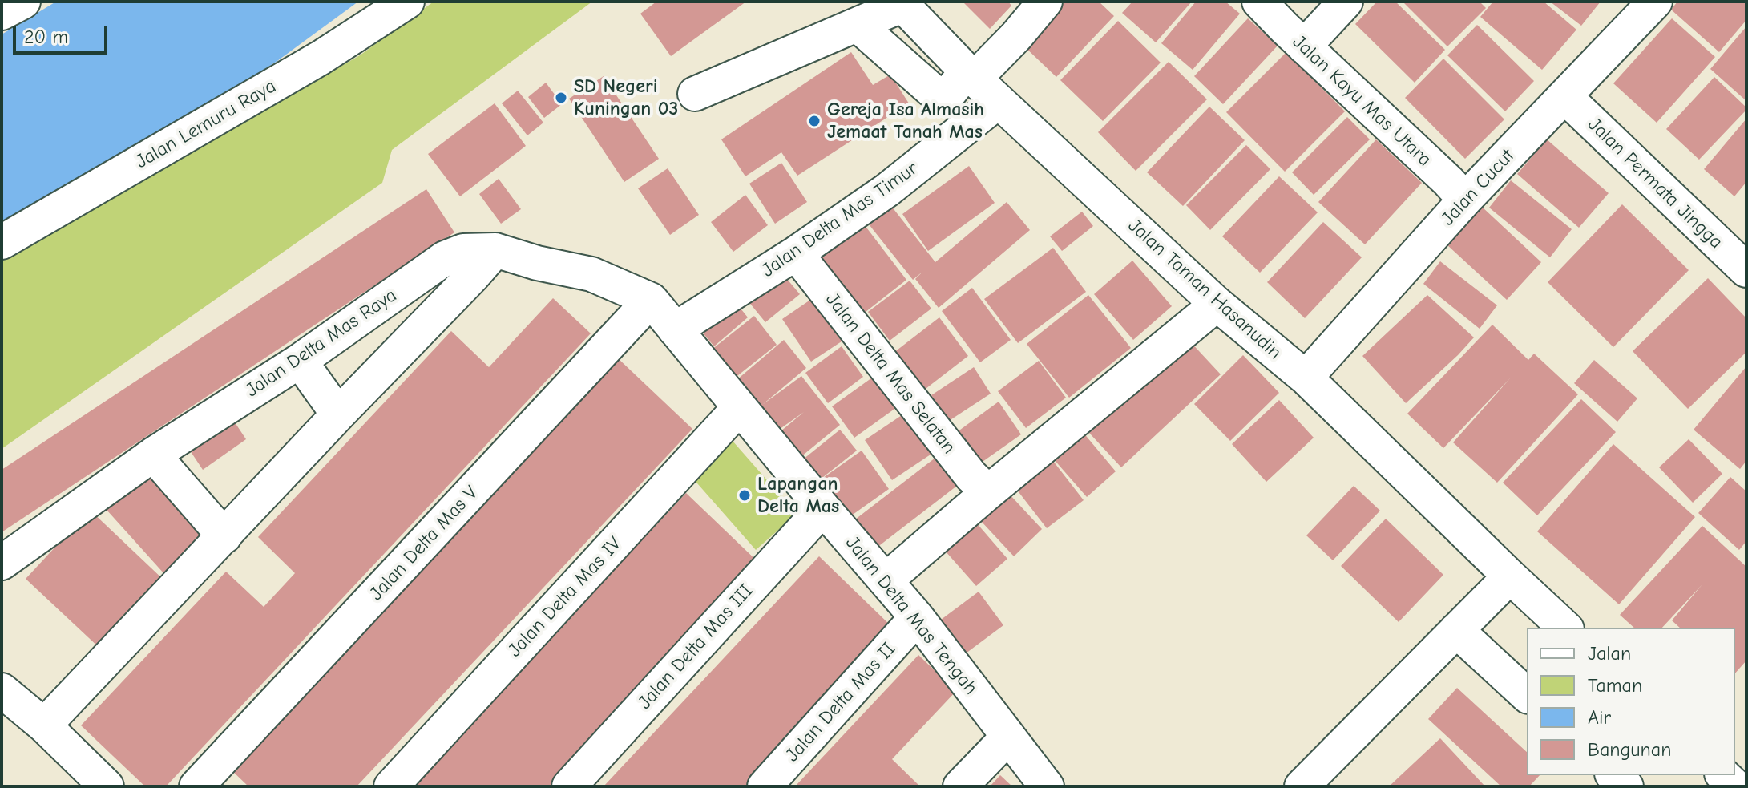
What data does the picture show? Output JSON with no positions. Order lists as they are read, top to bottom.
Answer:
{
  "streets": {
    "street": [
      "Jalan Kayu Mas Utara",
      "Jalan Lemuru Raya",
      "Jalan Permata Jingga",
      "Jalan Cucut",
      "Jalan Delta Mas Timur",
      "Jalan Taman Hasanudin",
      "Jalan Delta Mas Raya",
      "Jalan Delta Mas Selatan",
      "Jalan Delta Mas V",
      "Jalan Delta Mas IV",
      "Jalan Delta Mas Tengah",
      "Jalan Delta Mas III",
      "Jalan Delta Mas II"
    ]
  },
  "crossings": [
    ["Jalan Kayu Mas Utara", "Jalan Cucut"],
    ["Jalan Permata Jingga", "Jalan Cucut"],
    ["Jalan Cucut", "Jalan Taman Hasanudin"],
    ["Jalan Delta Mas Timur", "Jalan Taman Hasanudin"],
    ["Jalan Delta Mas Timur", "Jalan Delta Mas Selatan"],
    ["Jalan Delta Mas Timur", "Jalan Delta Mas Tengah"],
    ["Jalan Delta Mas Raya", "Jalan Delta Mas V"],
    ["Jalan Delta Mas Raya", "Jalan Delta Mas Tengah"],
    ["Jalan Delta Mas V", "Jalan Delta Mas Tengah"],
    ["Jalan Delta Mas IV", "Jalan Delta Mas Tengah"],
    ["Jalan Delta Mas Tengah", "Jalan Delta Mas III"],
    ["Jalan Delta Mas Tengah", "Jalan Delta Mas II"]
  ],
  "places": ["SD Negeri Kuningan 03", "Gereja Isa Almasih Jemaat Tanah Mas", "Lapangan Delta Mas"],
  "legend": [
    "Jalan",
    "Taman",
    "Air",
    "Bangunan"
  ],
  "scale_bar": "20 m"
}
